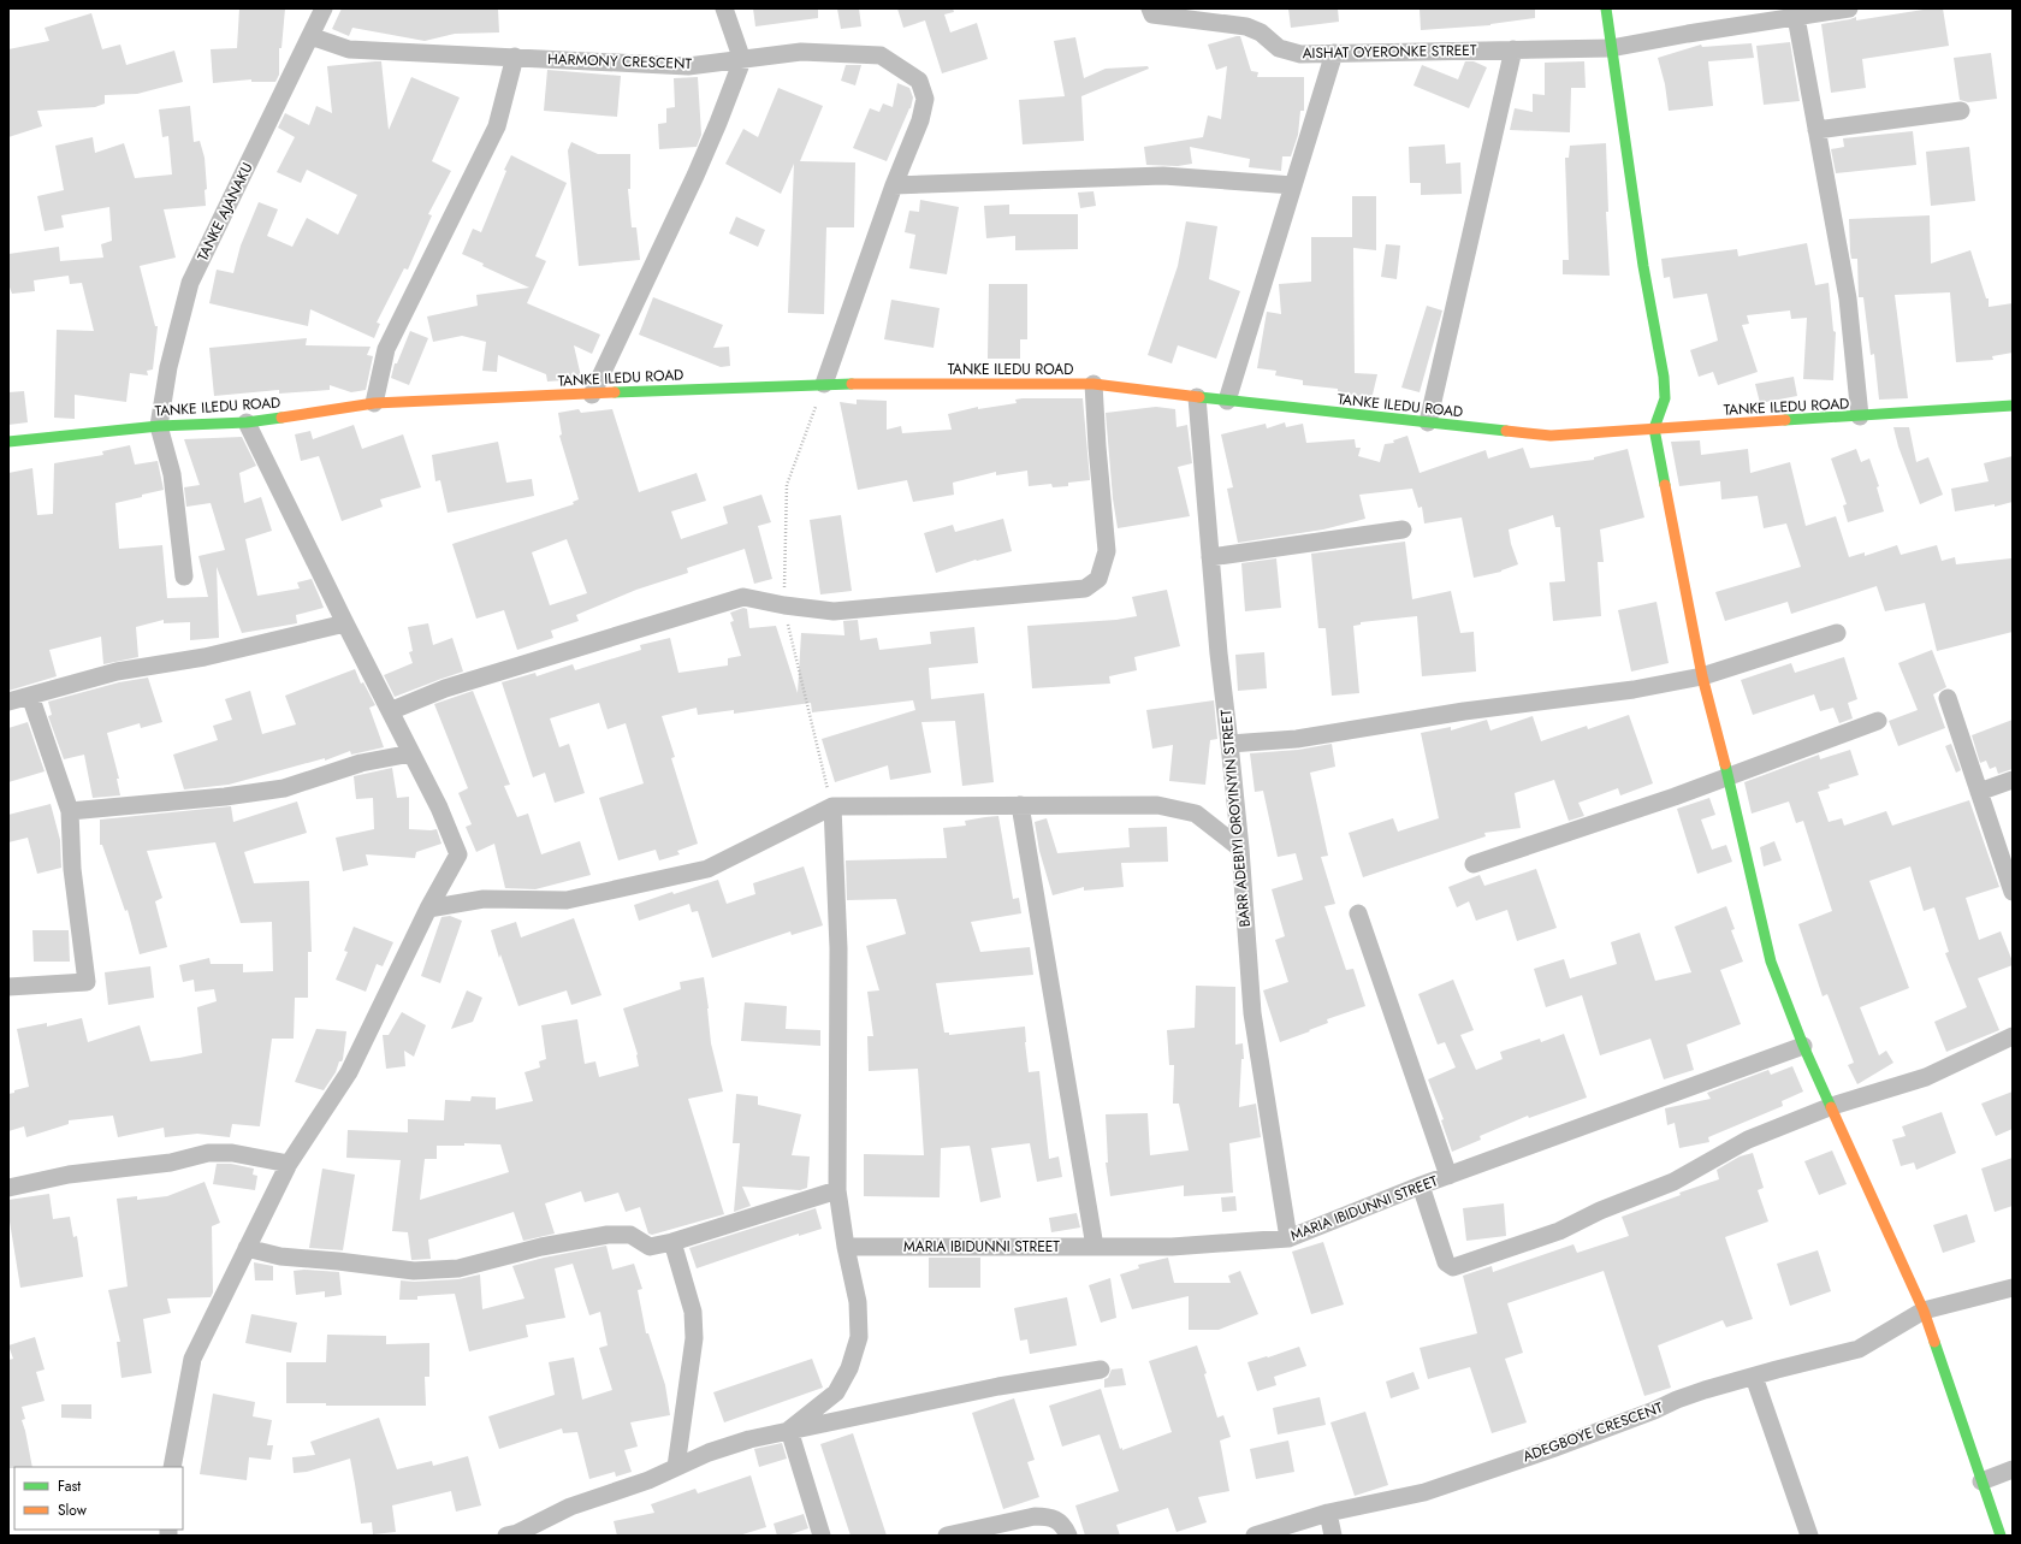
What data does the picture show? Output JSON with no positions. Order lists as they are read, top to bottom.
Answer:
{
  "streets": {
    "street": [
      "AISHAT OYERONKE STREET",
      "HARMONY CRESCENT",
      "TANKE AJANAKU",
      "TANKE ILEDU ROAD",
      "BARR ADEBIYI OROYINYIN STREET",
      "MARIA IBIDUNNI STREET",
      "ADEGBOYE CRESCENT"
    ]
  },
  "crossings": [
    ["HARMONY CRESCENT", "TANKE AJANAKU"],
    ["HARMONY CRESCENT", "TANKE ILEDU ROAD"],
    ["TANKE AJANAKU", "TANKE ILEDU ROAD"],
    ["TANKE ILEDU ROAD", "BARR ADEBIYI OROYINYIN STREET"],
    ["BARR ADEBIYI OROYINYIN STREET", "MARIA IBIDUNNI STREET"]
  ],
  "legend": ["Fast", "Slow"]
}
